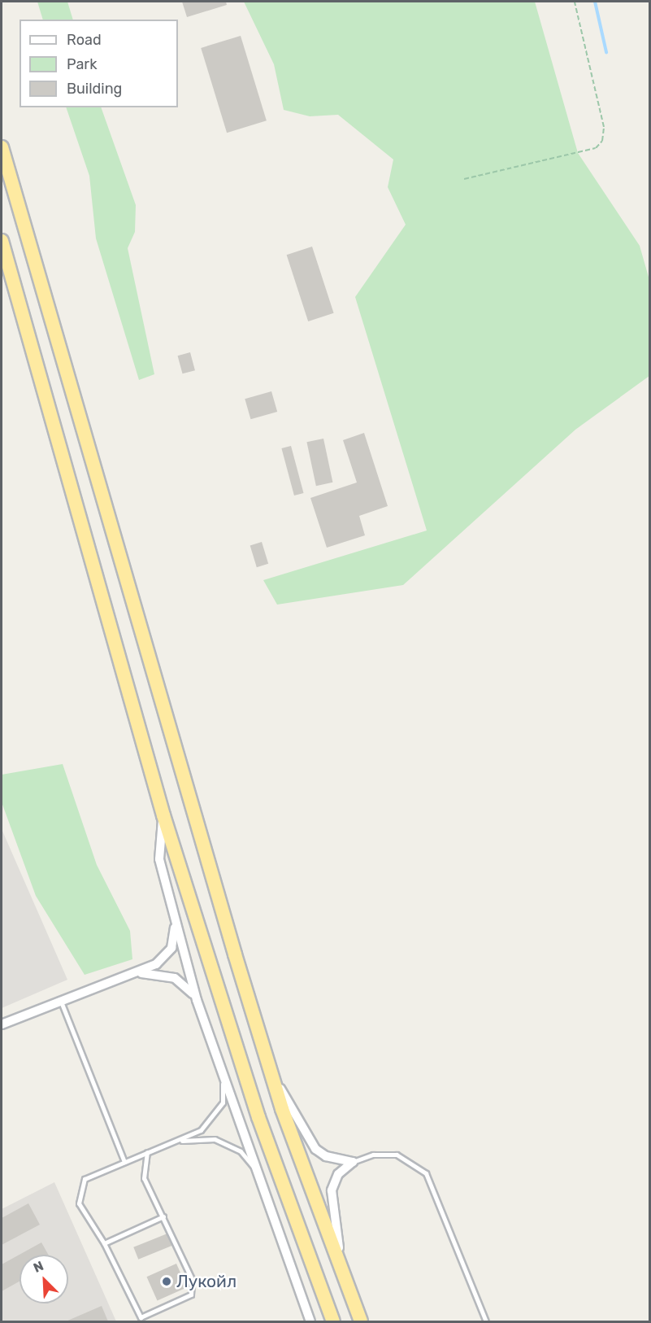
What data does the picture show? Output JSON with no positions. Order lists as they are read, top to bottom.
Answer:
{
  "places": ["Лукойл"],
  "legend": ["Road", "Park", "Building"],
  "north": "top left"
}
